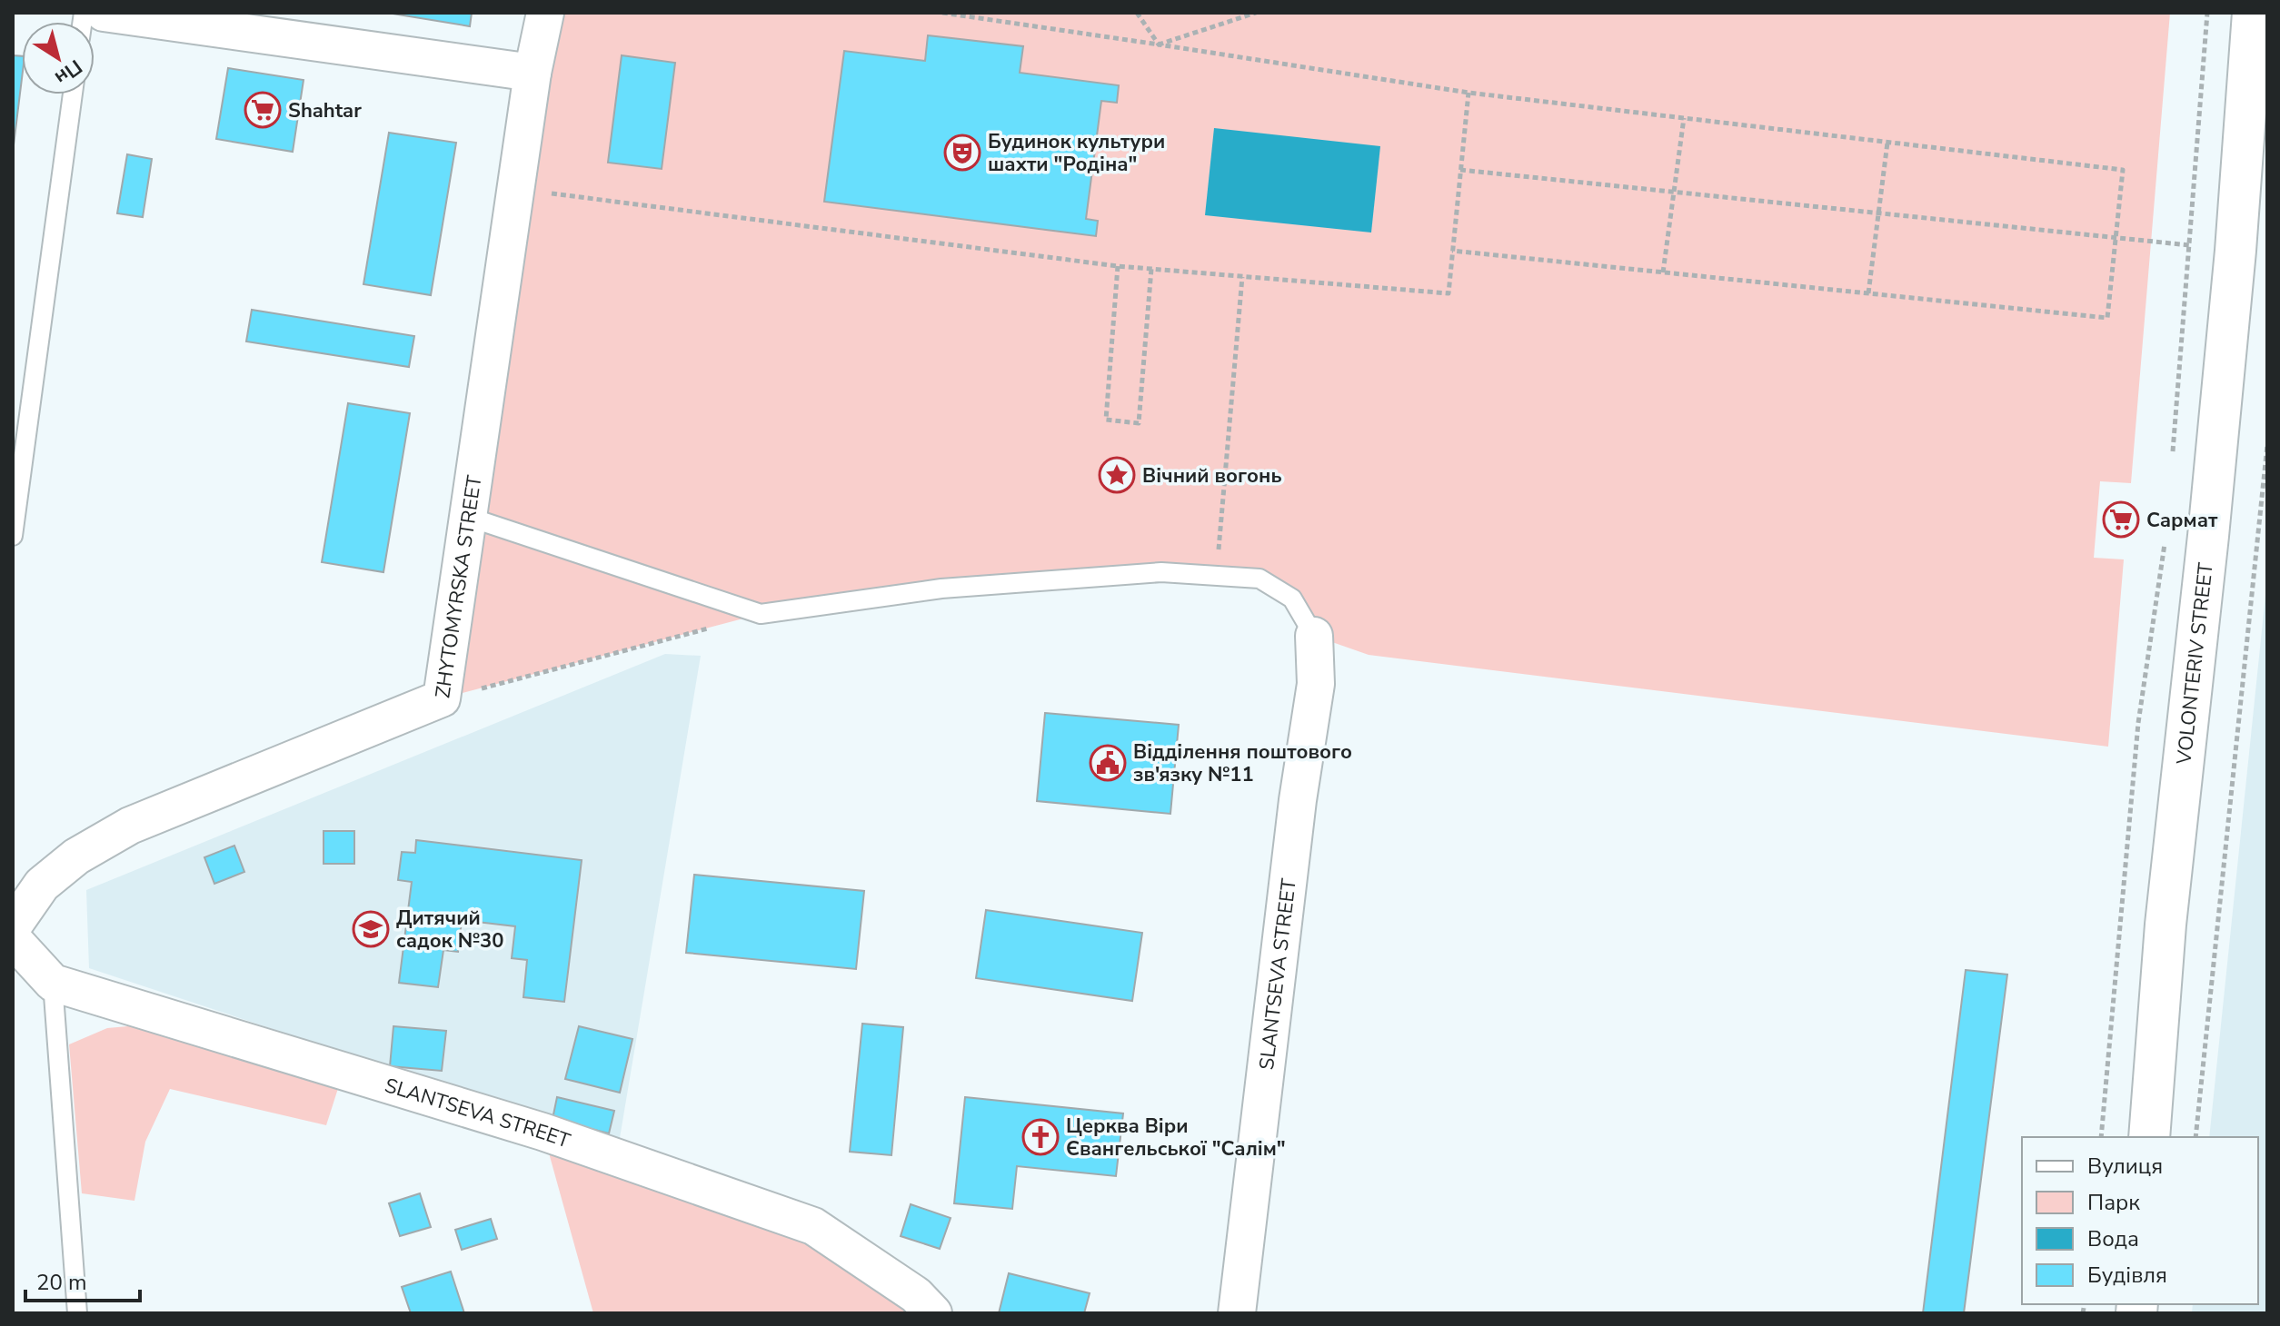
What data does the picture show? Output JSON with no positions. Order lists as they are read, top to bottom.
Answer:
{
  "streets": {
    "street": ["ZHYTOMYRSKA STREET", "VOLONTERIV STREET", "SLANTSEVA STREET"]
  },
  "places": {
    "supermarket": ["Shahtar", "Сармат"],
    "theatre": ["Будинок культури шахти \"Родіна\""],
    "place": ["Вічний вогонь"],
    "public building": ["Відділення поштового зв'язку №11"],
    "school or university": ["Дитячий садок №30"],
    "church": ["Церква Віри Євангельської \"Салім\""]
  },
  "legend": [
    "Вулиця",
    "Парк",
    "Вода",
    "Будівля"
  ],
  "scale_bar": "20 m",
  "north": "bottom right"
}
